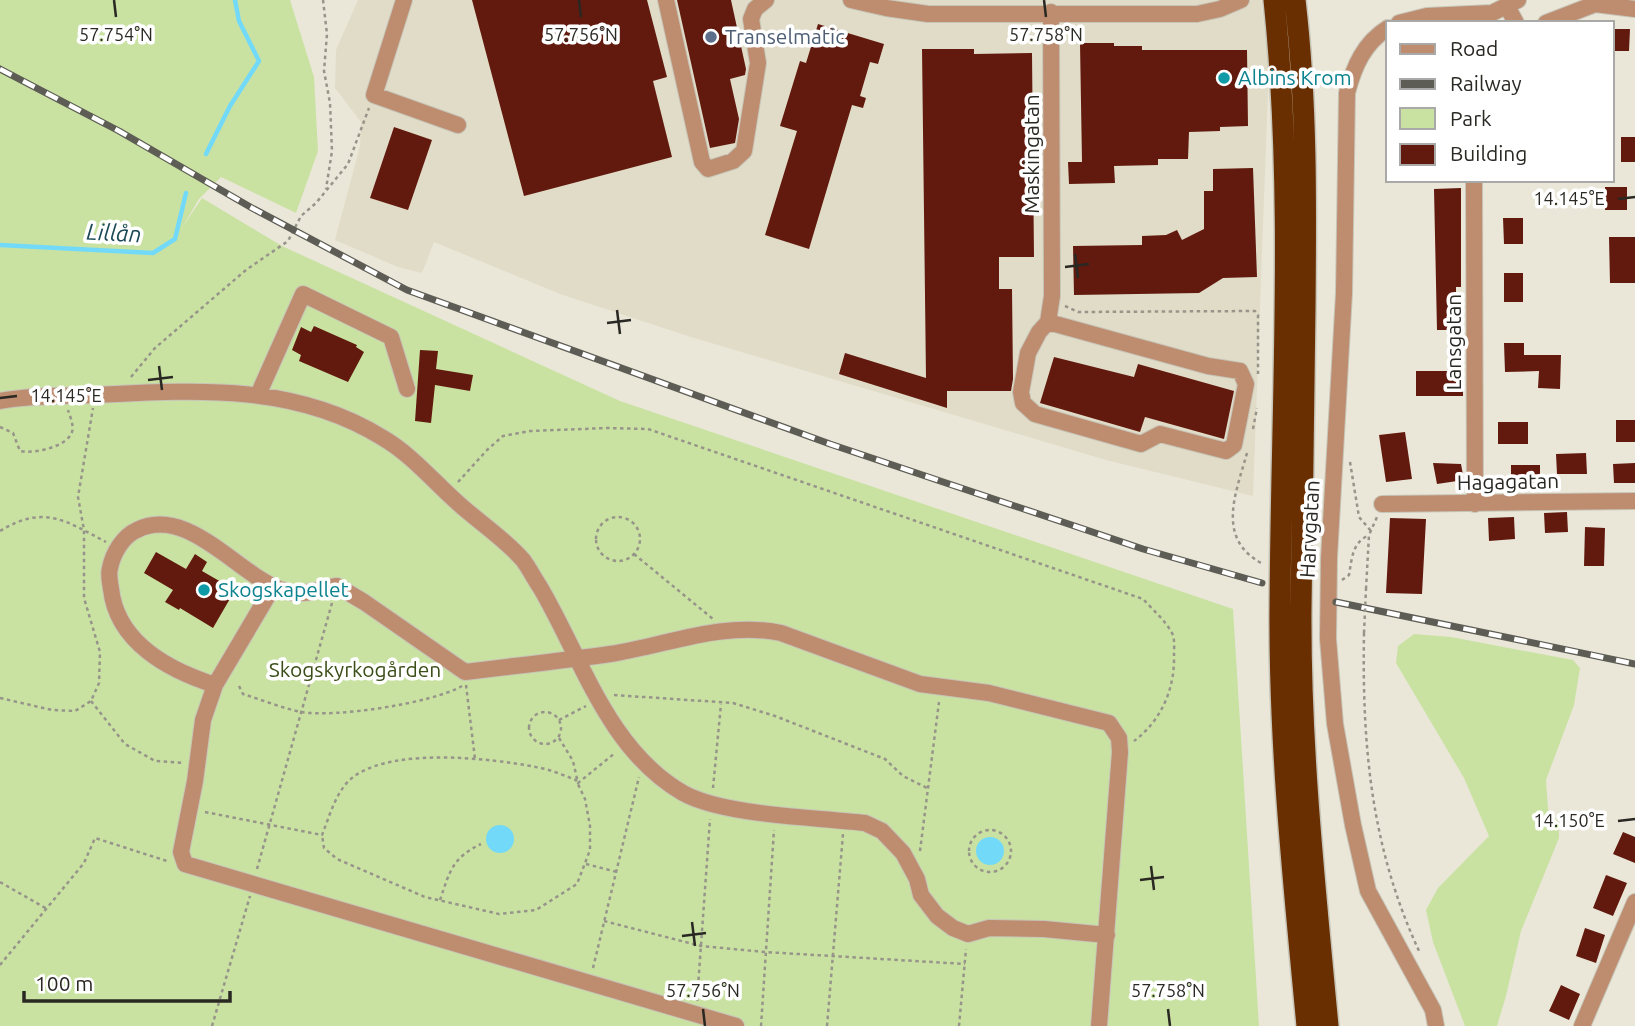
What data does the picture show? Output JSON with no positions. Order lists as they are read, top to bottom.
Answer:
{
  "streets": {
    "street": [
      "Maskingatan",
      "Lansgatan",
      "Hagagatan",
      "Harvgatan"
    ]
  },
  "crossings": [
    ["Lansgatan", "Hagagatan"]
  ],
  "water": ["Lillån"],
  "parks": ["Skogskyrkogården"],
  "places": ["Transelmatic", "Albins Krom", "Skogskapellet"],
  "legend": [
    "Road",
    "Railway",
    "Park",
    "Building"
  ],
  "scale_bar": "100 m",
  "coordinates": [
    "57.754°N",
    "57.756°N",
    "57.758°N",
    "14.145°E",
    "14.150°E"
  ]
}
